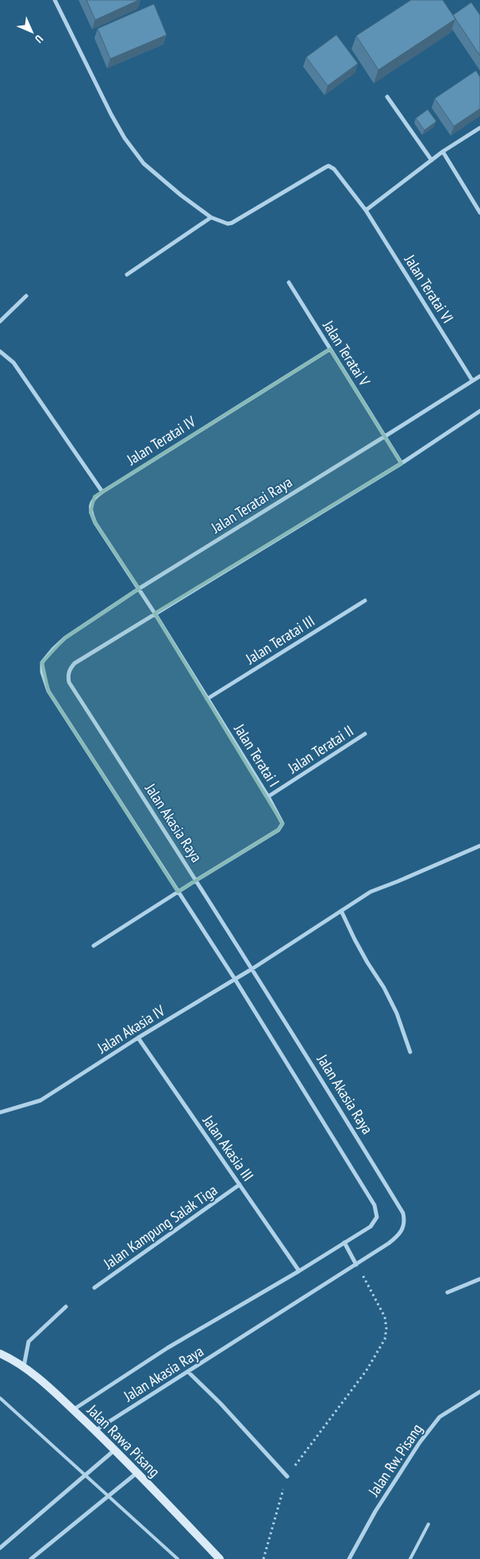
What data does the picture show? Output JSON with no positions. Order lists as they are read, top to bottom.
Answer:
{
  "streets": {
    "street": [
      "Jalan Teratai VI",
      "Jalan Teratai V",
      "Jalan Teratai IV",
      "Jalan Teratai Raya",
      "Jalan Teratai III",
      "Jalan Teratai II",
      "Jalan Teratai I",
      "Jalan Akasia Raya",
      "Jalan Akasia IV",
      "Jalan Akasia III",
      "Jalan Kampung Salak Tiga",
      "Jalan Rawa Pisang",
      "Jalan Rw. Pisang"
    ]
  },
  "crossings": [
    ["Jalan Teratai VI", "Jalan Teratai Raya"],
    ["Jalan Teratai V", "Jalan Teratai IV"],
    ["Jalan Teratai V", "Jalan Teratai Raya"],
    ["Jalan Teratai IV", "Jalan Teratai Raya"],
    ["Jalan Teratai IV", "Jalan Teratai I"],
    ["Jalan Teratai IV", "Jalan Akasia Raya"],
    ["Jalan Teratai Raya", "Jalan Akasia Raya"],
    ["Jalan Teratai III", "Jalan Teratai I"],
    ["Jalan Teratai II", "Jalan Teratai I"],
    ["Jalan Teratai I", "Jalan Akasia Raya"],
    ["Jalan Akasia Raya", "Jalan Akasia IV"],
    ["Jalan Akasia Raya", "Jalan Akasia III"],
    ["Jalan Akasia Raya", "Jalan Rawa Pisang"],
    ["Jalan Akasia IV", "Jalan Akasia III"],
    ["Jalan Akasia III", "Jalan Kampung Salak Tiga"]
  ],
  "north": "bottom right"
}
